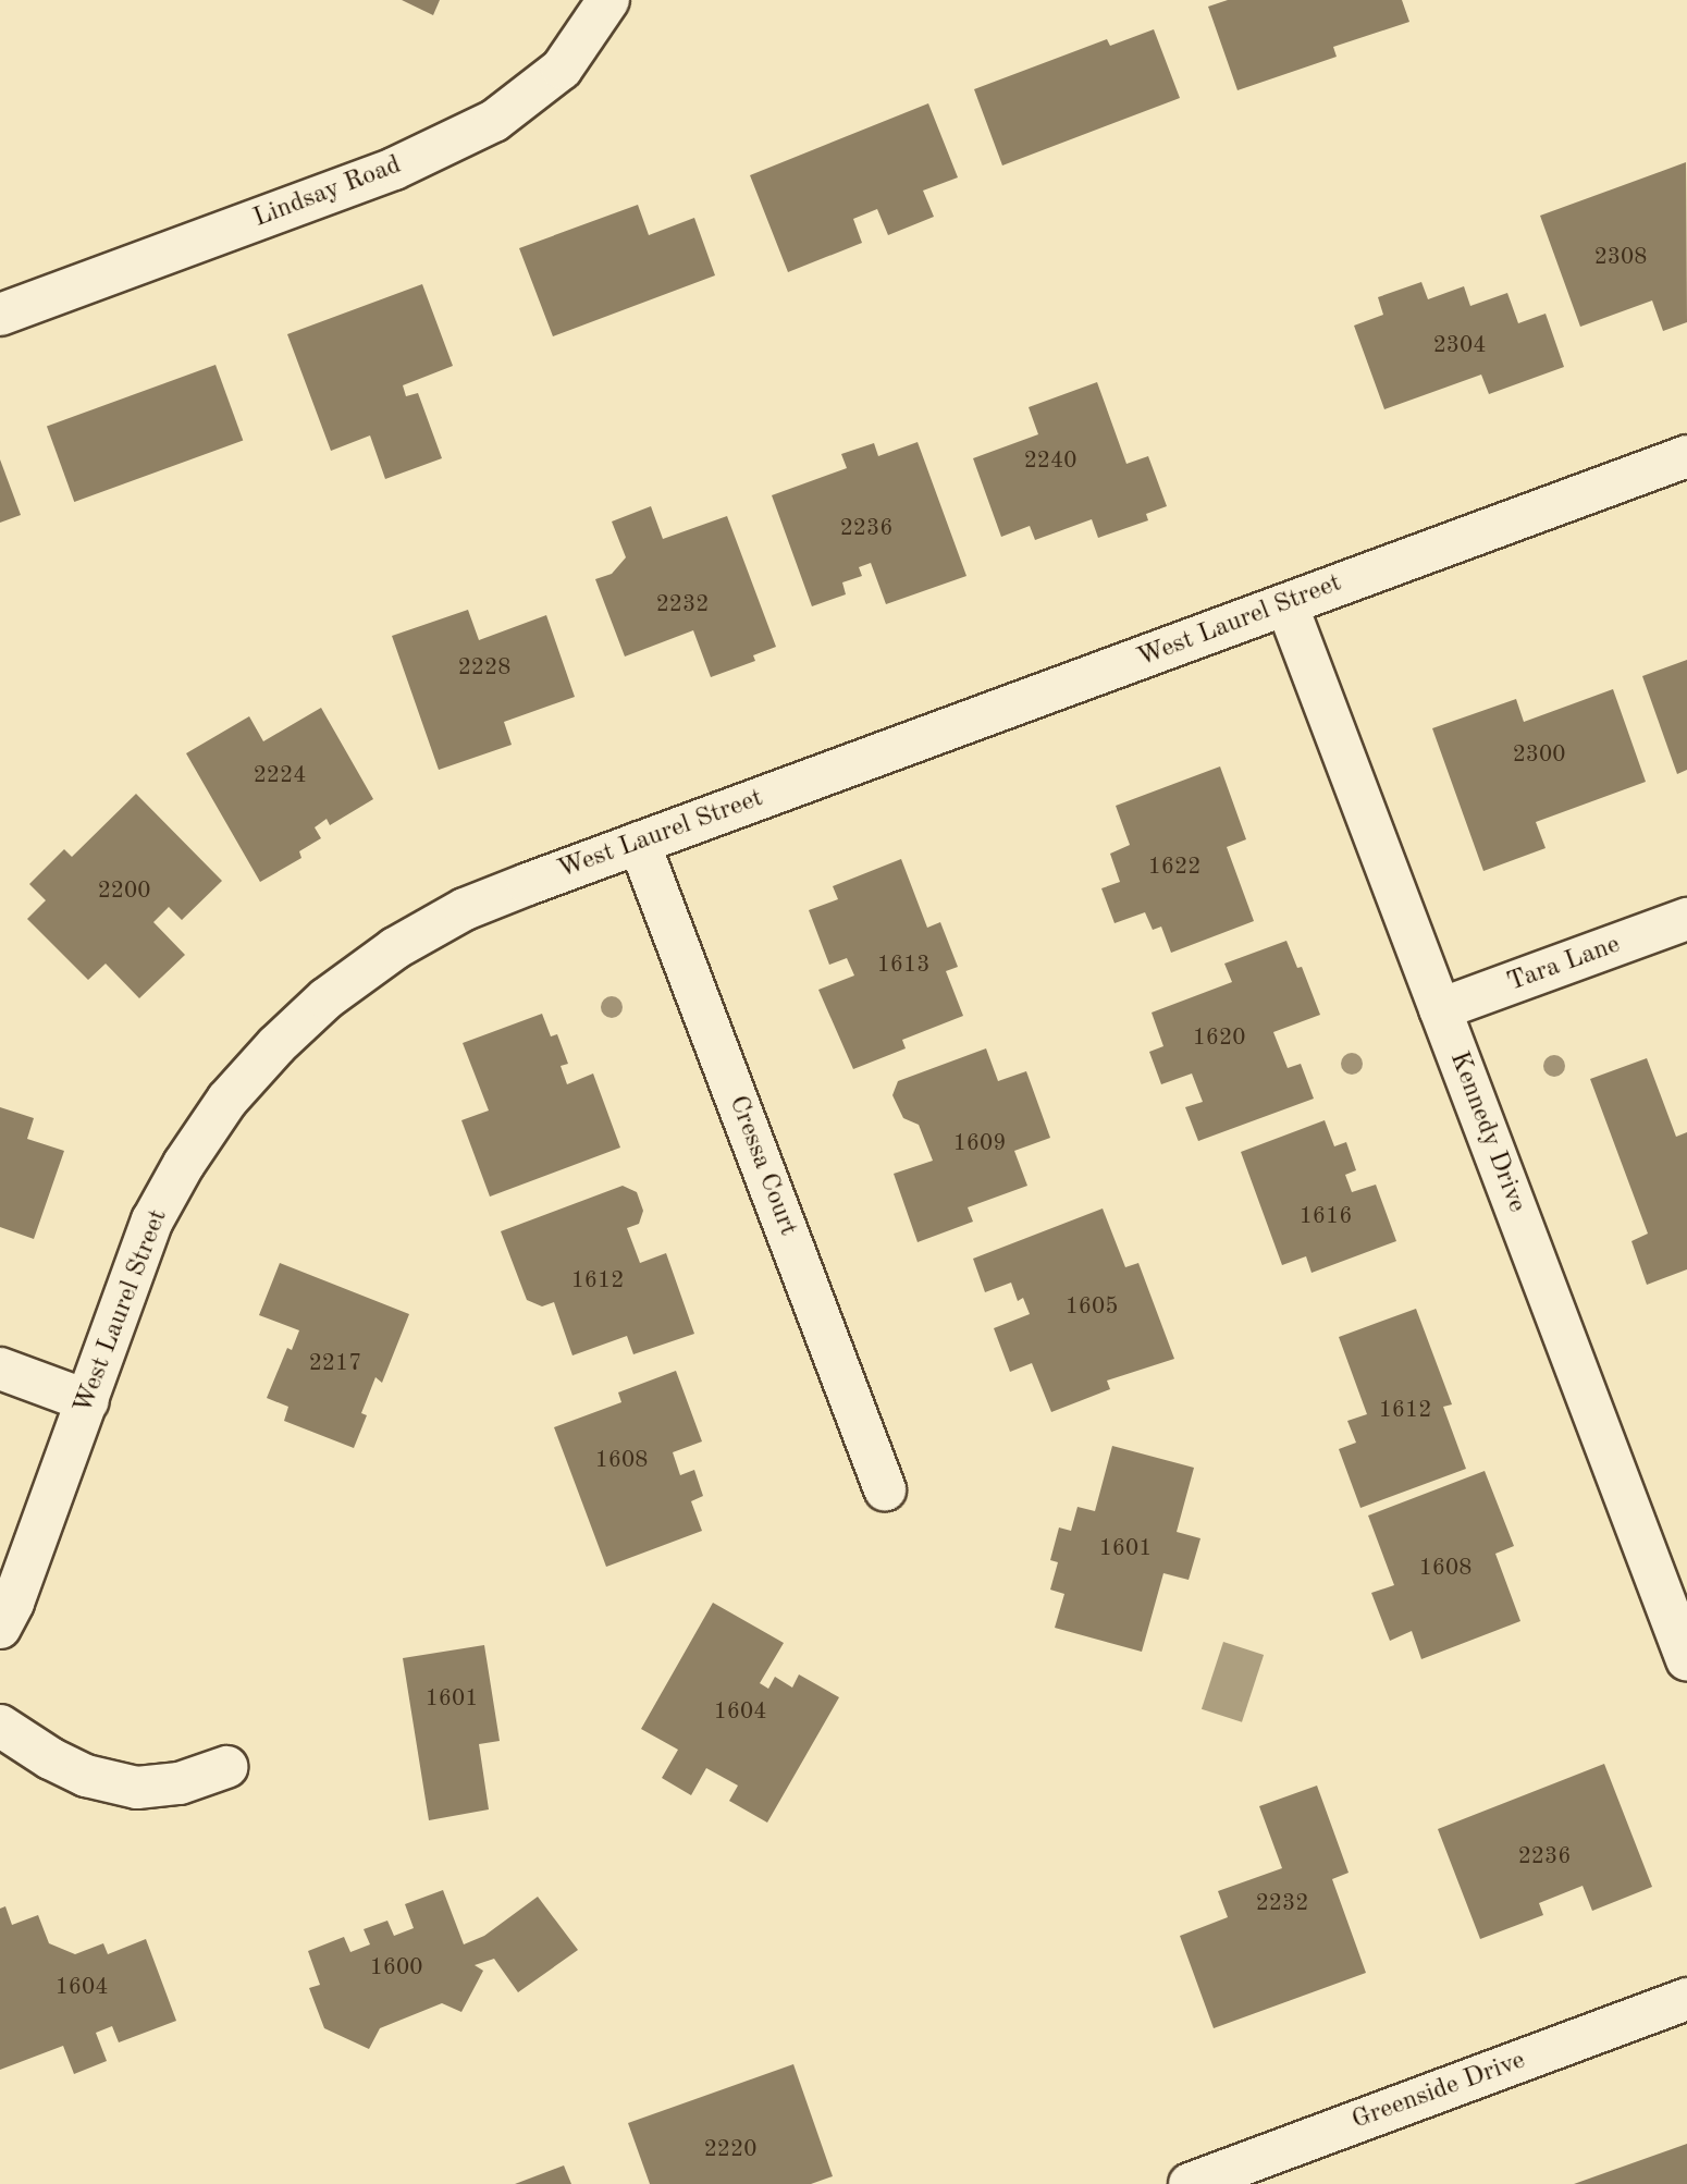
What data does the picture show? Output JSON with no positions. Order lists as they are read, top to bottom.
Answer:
{
  "streets": {
    "street": [
      "Lindsay Road",
      "West Laurel Street",
      "Tara Lane",
      "Kennedy Drive",
      "Cressa Court",
      "Greenside Drive"
    ]
  },
  "crossings": [
    ["West Laurel Street", "Kennedy Drive"],
    ["West Laurel Street", "Cressa Court"],
    ["Tara Lane", "Kennedy Drive"]
  ],
  "house_numbers": [
    "2308",
    "2304",
    "2240",
    "2236",
    "2232",
    "2228",
    "2300",
    "2224",
    "1622",
    "2200",
    "1613",
    "1620",
    "1609",
    "1616",
    "1612",
    "1605",
    "2217",
    "1612",
    "1608",
    "1601",
    "1608",
    "1601",
    "1604",
    "2236",
    "2232",
    "1600",
    "1604",
    "2220"
  ]
}
